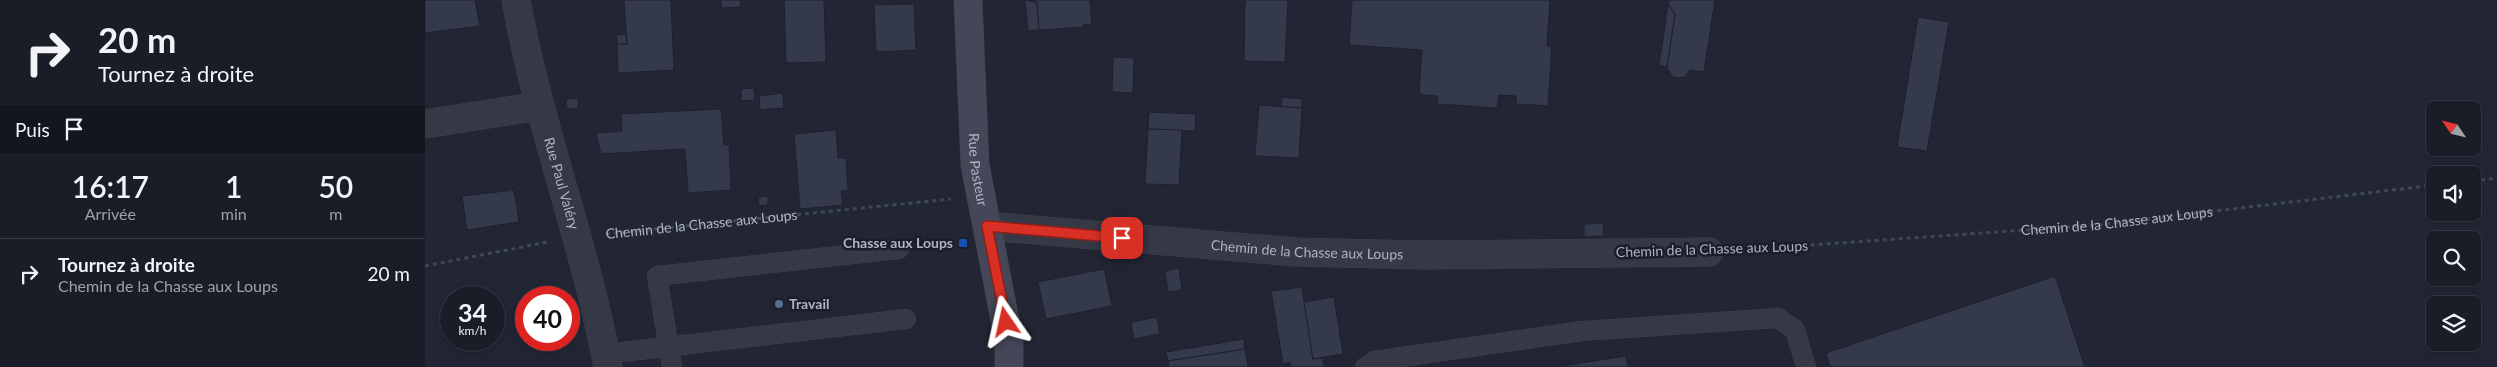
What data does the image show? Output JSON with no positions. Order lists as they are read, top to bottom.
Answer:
{
  "streets": {
    "street": ["Rue Pasteur", "Rue Paul Valéry", "Chemin de la Chasse aux Loups"]
  },
  "crossings": [
    ["Rue Pasteur", "Chemin de la Chasse aux Loups"],
    ["Rue Paul Valéry", "Chemin de la Chasse aux Loups"]
  ],
  "places": {
    "transit": ["Chasse aux Loups"],
    "other": ["Travail"]
  },
  "north": "top left",
  "page": {
    "turn": ["20 m", "Tournez à droite"],
    "then": "Puis",
    "eta": [
      "16:17",
      "Arrivée",
      "1",
      "min",
      "50",
      "m"
    ],
    "list": [
      {
        "name": "Tournez à droite",
        "note": "Chemin de la Chasse aux Loups",
        "value": "20 m"
      }
    ],
    "speed": "34 km/h",
    "limit": "40"
  }
}
